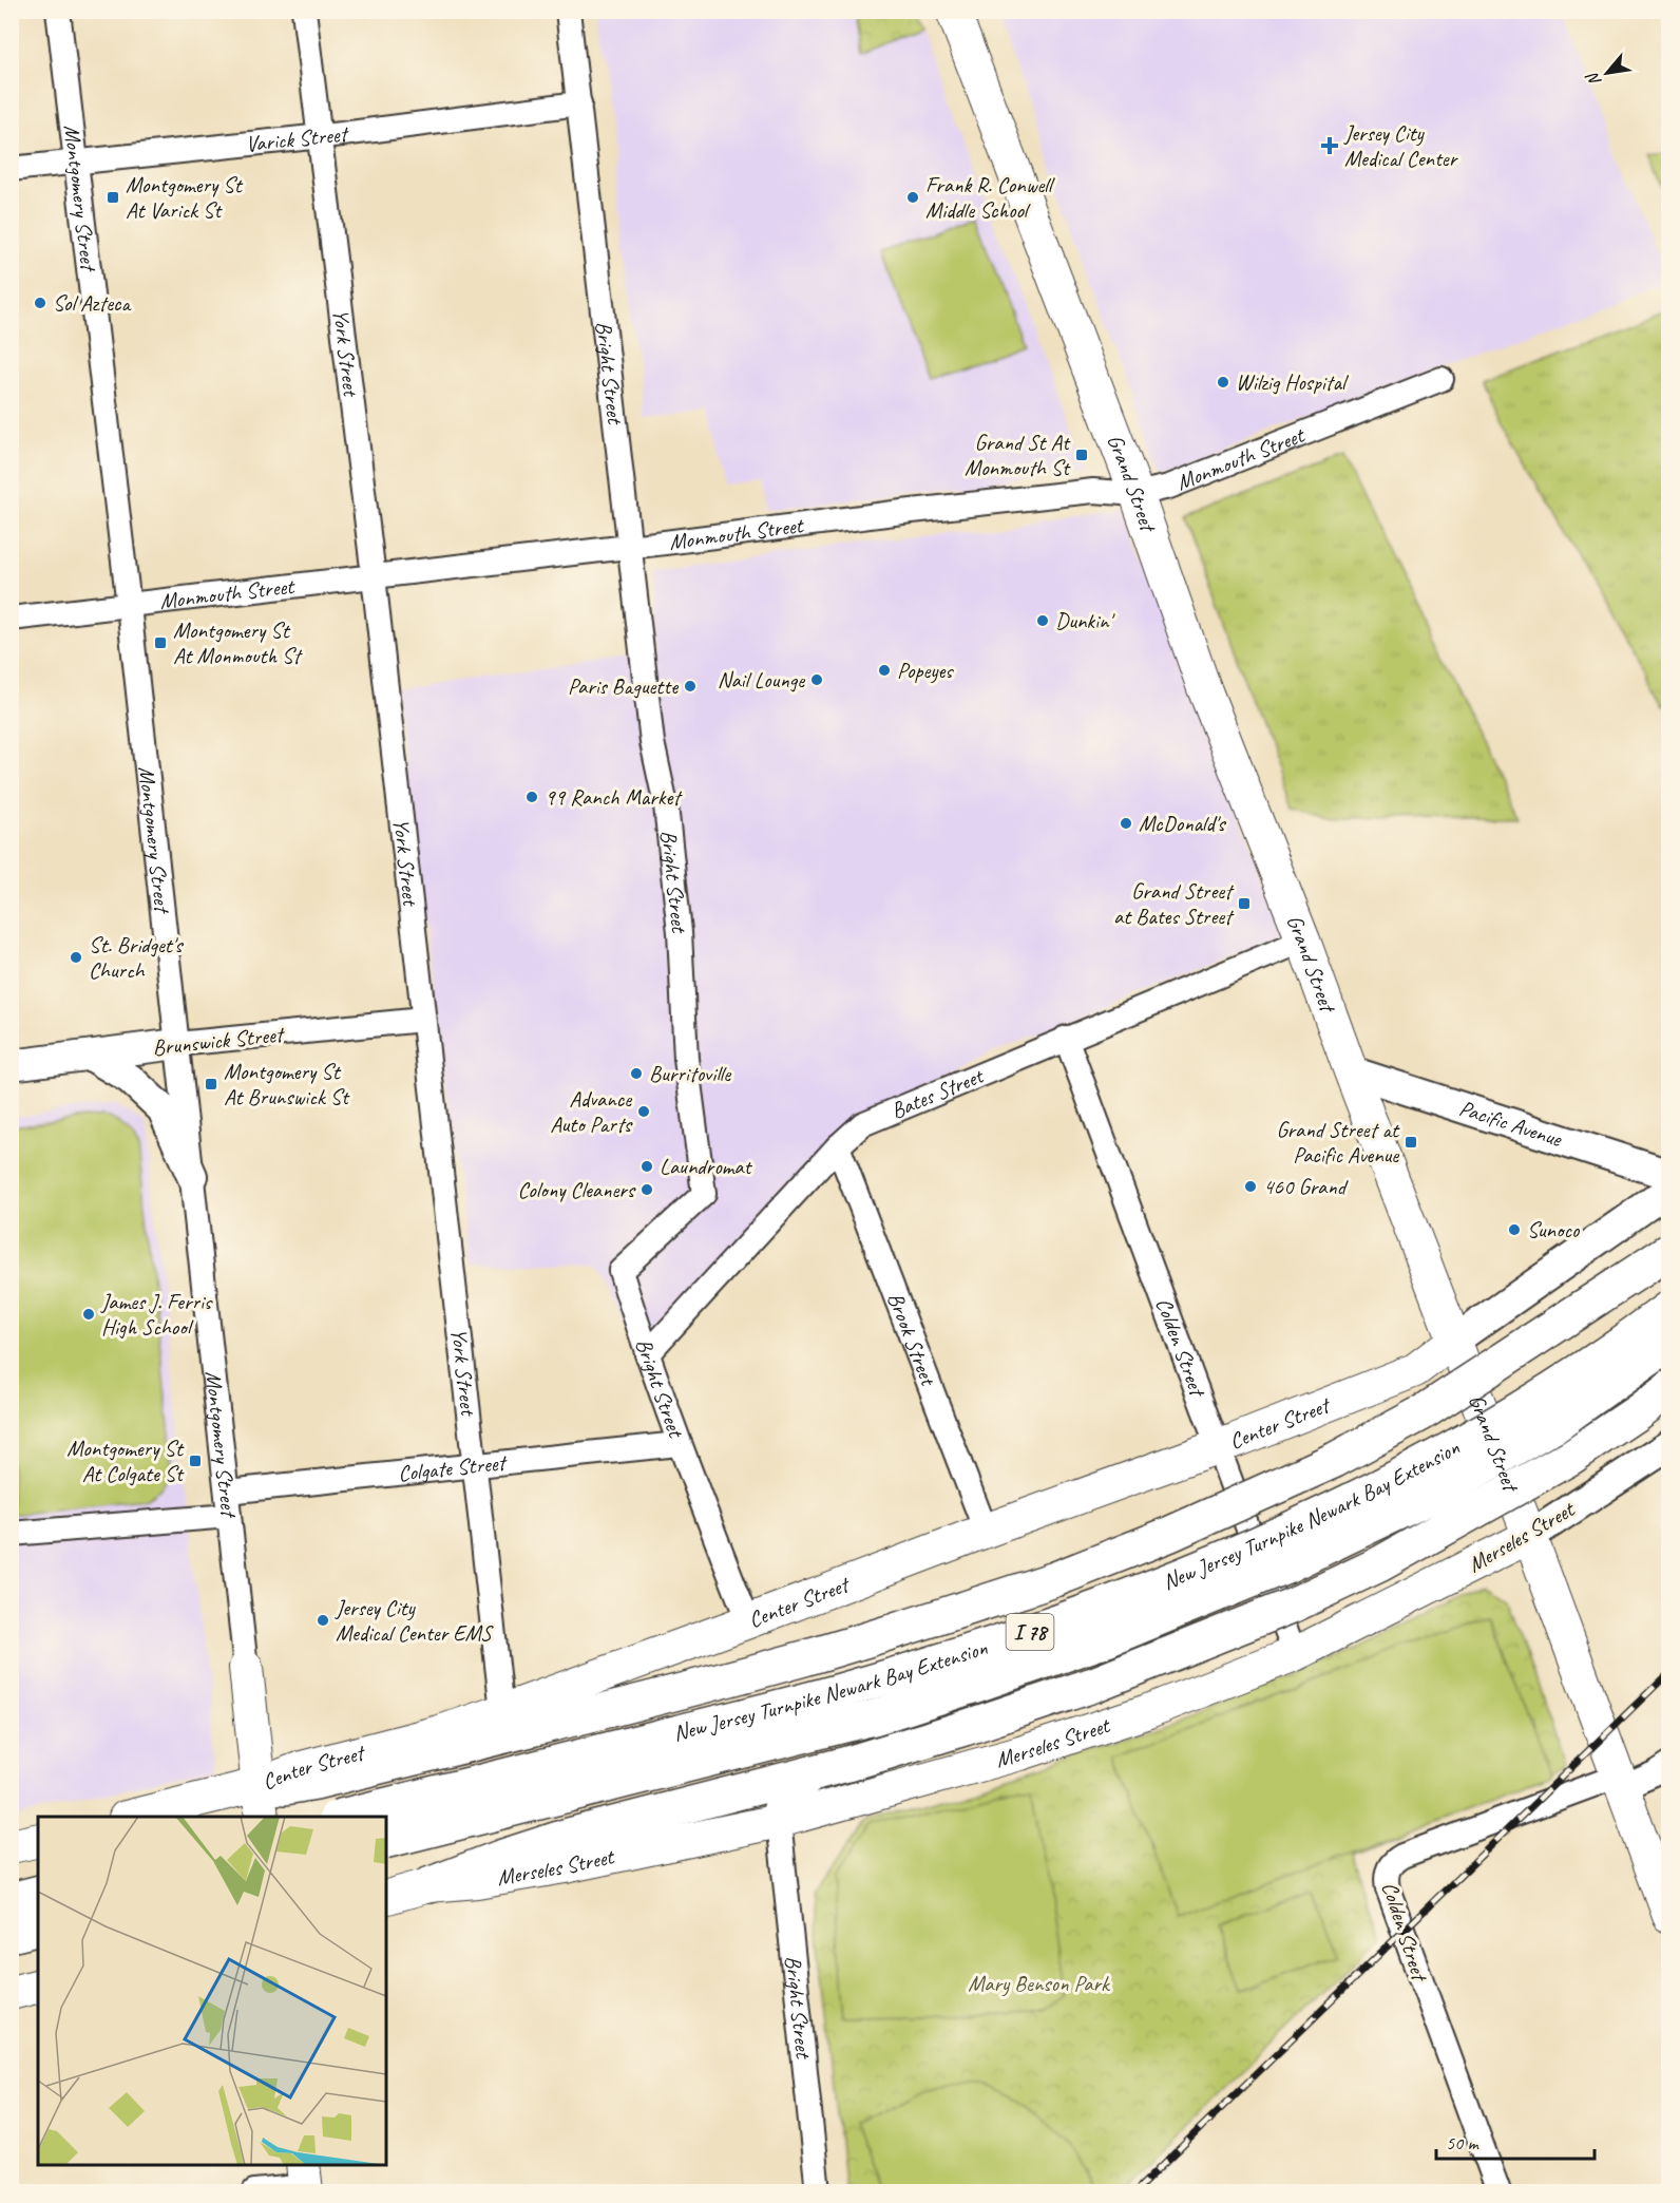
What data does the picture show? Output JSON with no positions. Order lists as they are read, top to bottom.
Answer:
{
  "streets": {
    "highway": ["New Jersey Turnpike Newark Bay Extension", "I 78"],
    "main road": [
      "Montgomery Street",
      "Grand Street",
      "Center Street",
      "Merseles Street"
    ],
    "street": [
      "Varick Street",
      "York Street",
      "Bright Street",
      "Monmouth Street",
      "Brunswick Street",
      "Bates Street",
      "Pacific Avenue",
      "Brook Street",
      "Colden Street",
      "Colgate Street"
    ]
  },
  "crossings": [
    ["Varick Street", "Montgomery Street"],
    ["Varick Street", "York Street"],
    ["Varick Street", "Bright Street"],
    ["Montgomery Street", "Monmouth Street"],
    ["Montgomery Street", "Brunswick Street"],
    ["Montgomery Street", "Center Street"],
    ["Montgomery Street", "Colgate Street"],
    ["York Street", "Monmouth Street"],
    ["York Street", "Brunswick Street"],
    ["York Street", "Center Street"],
    ["York Street", "Colgate Street"],
    ["Bright Street", "Monmouth Street"],
    ["Bright Street", "Bates Street"],
    ["Bright Street", "Center Street"],
    ["Bright Street", "Colgate Street"],
    ["Bright Street", "Merseles Street"],
    ["Monmouth Street", "Grand Street"],
    ["Grand Street", "Bates Street"],
    ["Grand Street", "Pacific Avenue"],
    ["Grand Street", "Colden Street"],
    ["Grand Street", "Center Street"],
    ["Grand Street", "Merseles Street"],
    ["Bates Street", "Brook Street"],
    ["Bates Street", "Colden Street"],
    ["Brook Street", "Center Street"],
    ["Colden Street", "Center Street"],
    ["Colden Street", "Merseles Street"]
  ],
  "parks": ["Mary Benson Park"],
  "places": {
    "health": ["Jersey City Medical Center"],
    "transit": [
      "Montgomery St At Varick St",
      "Grand St At Monmouth St",
      "Montgomery St At Monmouth St",
      "Grand Street at Bates Street",
      "Montgomery St At Brunswick St",
      "Grand Street at Pacific Avenue",
      "Montgomery St At Colgate St"
    ],
    "other": [
      "Frank R. Conwell Middle School",
      "Sol Azteca",
      "Wilzig Hospital",
      "Dunkin'",
      "Popeyes",
      "Nail Lounge",
      "Paris Baguette",
      "99 Ranch Market",
      "McDonald's",
      "St. Bridget's Church",
      "Burritoville",
      "Advance Auto Parts",
      "Laundromat",
      "460 Grand",
      "Colony Cleaners",
      "Sunoco",
      "James J. Ferris High School",
      "Jersey City Medical Center EMS"
    ]
  },
  "scale_bar": "50 m",
  "north": "bottom left"
}
